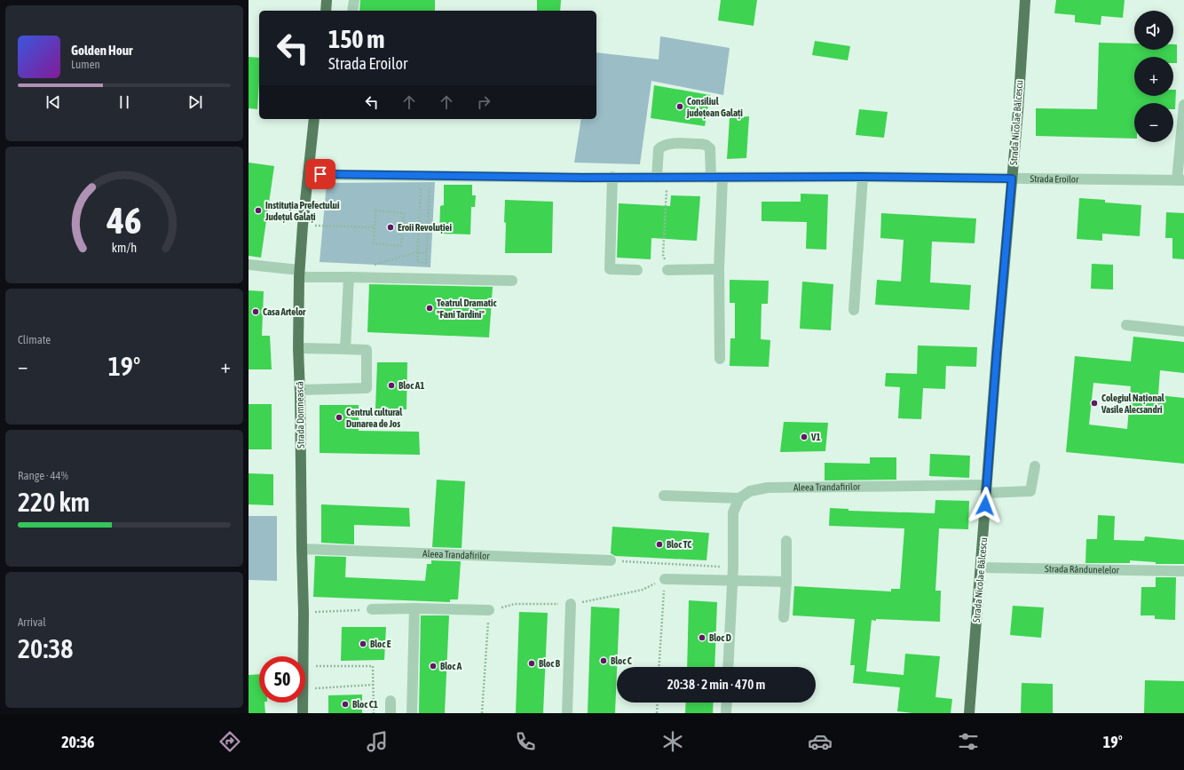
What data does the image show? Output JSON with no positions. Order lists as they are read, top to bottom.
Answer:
{
  "streets": {
    "main road": ["Strada Nicolae Bălcescu", "Strada Domnească"],
    "street": ["Strada Eroilor", "Aleea Trandafirilor", "Strada Rândunelelor"]
  },
  "crossings": [
    ["Strada Nicolae Bălcescu", "Strada Eroilor"],
    ["Strada Nicolae Bălcescu", "Aleea Trandafirilor"],
    ["Strada Nicolae Bălcescu", "Strada Rândunelelor"],
    ["Strada Eroilor", "Strada Domnească"],
    ["Strada Domnească", "Aleea Trandafirilor"]
  ],
  "places": [
    "Consiliul județean Galați",
    "Instituția Prefectului Județul Galați",
    "Eroii Revoluției",
    "Teatrul Dramatic \"Fani Tardini\"",
    "Casa Artelor",
    "Bloc A1",
    "Colegiul Național Vasile Alecsandri",
    "Centrul cultural Dunarea de Jos",
    "V1",
    "Bloc TC",
    "Bloc D",
    "Bloc E",
    "Bloc C",
    "Bloc B",
    "Bloc A",
    "Bloc C1"
  ],
  "page": {
    "map_buttons": ["+", "−"],
    "turn": ["150 m", "Strada Eroilor"],
    "song": ["Golden Hour", "Lumen"],
    "tile": [
      "Climate",
      ["Range · 44%", "220 km"],
      ["Arrival", "20:38"]
    ],
    "heat": ["−", "19°", "+"],
    "limit": "50",
    "trip": "20:38 · 2 min · 470 m",
    "tabs": ["20:36", "19°"],
    "gauge": ["46", "km/h"]
  }
}
